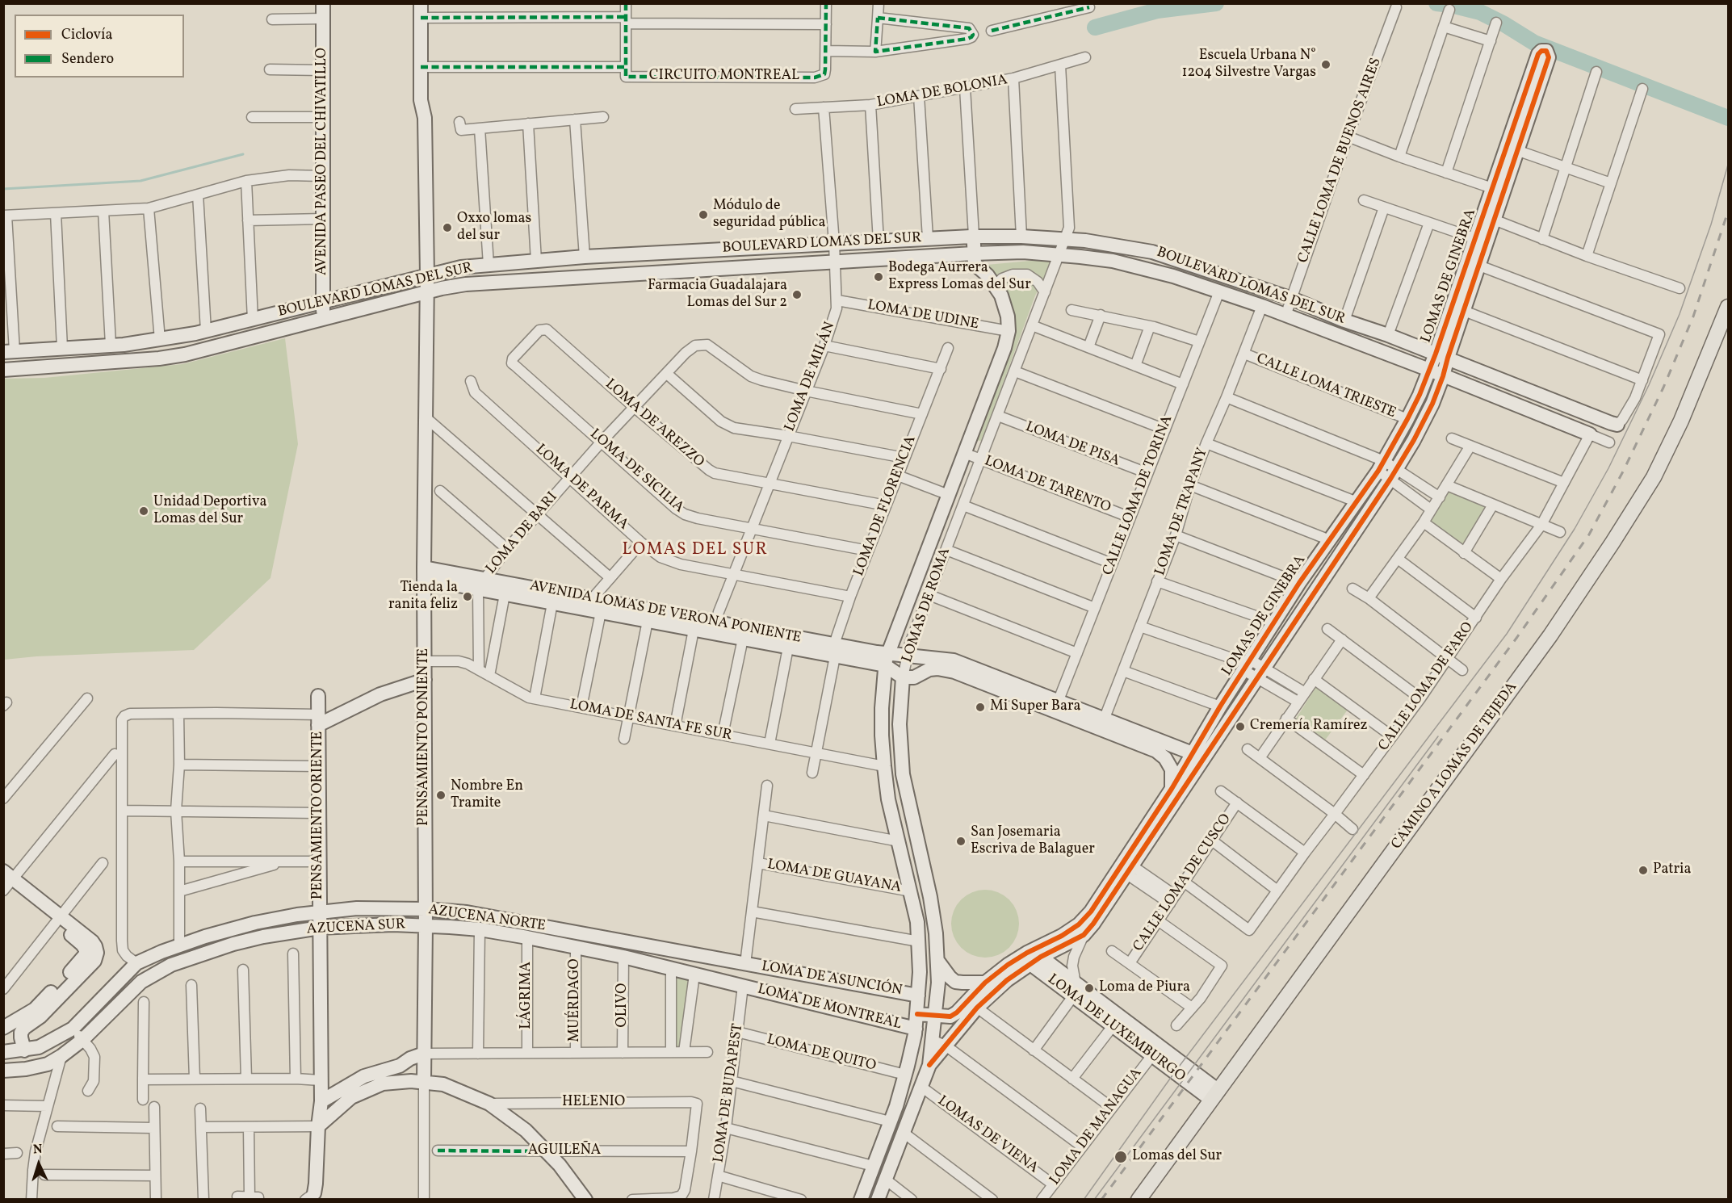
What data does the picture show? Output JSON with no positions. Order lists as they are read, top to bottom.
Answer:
{
  "streets": {
    "main road": ["CAMINO A LOMAS DE TEJEDA"],
    "street": [
      "CIRCUITO MONTREAL",
      "LOMA DE BOLONIA",
      "CALLE LOMA DE BUENOS AIRES",
      "AVENIDA PASEO DEL CHIVATILLO",
      "BOULEVARD LOMAS DEL SUR",
      "LOMAS DE GINEBRA",
      "LOMA DE UDINE",
      "LOMA DE MILÁN",
      "CALLE LOMA TRIESTE",
      "LOMA DE AREZZO",
      "LOMA DE PISA",
      "LOMA DE SICILIA",
      "LOMA DE TARENTO",
      "LOMA DE PARMA",
      "CALLE LOMA DE TORINA",
      "LOMA DE FLORENCIA",
      "LOMA DE TRAPANY",
      "LOMA DE BARI",
      "LOMAS DE ROMA",
      "AVENIDA LOMAS DE VERONA PONIENTE",
      "CALLE LOMA DE FARO",
      "LOMA DE SANTA FE SUR",
      "PENSAMIENTO PONIENTE",
      "PENSAMIENTO ORIENTE",
      "LOMA DE GUAYANA",
      "CALLE LOMA DE CUSCO",
      "AZUCENA NORTE",
      "AZUCENA SUR",
      "LOMA DE ASUNCIÓN",
      "LÁGRIMA",
      "MUÉRDAGO",
      "OLIVO",
      "LOMA DE MONTREAL",
      "LOMA DE LUXEMBURGO",
      "LOMA DE QUITO",
      "LOMA DE BUDAPEST",
      "HELENIO",
      "LOMA DE MANAGUA",
      "LOMAS DE VIENA",
      "AGUILEÑA"
    ]
  },
  "crossings": [
    ["LOMA DE BOLONIA", "LOMA DE MILÁN"],
    ["LOMA DE BOLONIA", "LOMAS DE ROMA"],
    ["CALLE LOMA DE BUENOS AIRES", "BOULEVARD LOMAS DEL SUR"],
    ["AVENIDA PASEO DEL CHIVATILLO", "BOULEVARD LOMAS DEL SUR"],
    ["BOULEVARD LOMAS DEL SUR", "LOMAS DE GINEBRA"],
    ["BOULEVARD LOMAS DEL SUR", "LOMA DE MILÁN"],
    ["BOULEVARD LOMAS DEL SUR", "CALLE LOMA DE TORINA"],
    ["BOULEVARD LOMAS DEL SUR", "LOMA DE TRAPANY"],
    ["BOULEVARD LOMAS DEL SUR", "LOMAS DE ROMA"],
    ["BOULEVARD LOMAS DEL SUR", "CALLE LOMA DE FARO"],
    ["BOULEVARD LOMAS DEL SUR", "PENSAMIENTO PONIENTE"],
    ["LOMAS DE GINEBRA", "CALLE LOMA TRIESTE"],
    ["LOMAS DE GINEBRA", "LOMAS DE ROMA"],
    ["LOMAS DE GINEBRA", "AVENIDA LOMAS DE VERONA PONIENTE"],
    ["LOMAS DE GINEBRA", "LOMA DE LUXEMBURGO"],
    ["LOMA DE UDINE", "LOMA DE MILÁN"],
    ["LOMA DE UDINE", "LOMAS DE ROMA"],
    ["LOMA DE MILÁN", "LOMA DE AREZZO"],
    ["LOMA DE MILÁN", "LOMA DE SICILIA"],
    ["LOMA DE MILÁN", "LOMA DE PARMA"],
    ["LOMA DE MILÁN", "LOMA DE BARI"],
    ["LOMA DE MILÁN", "AVENIDA LOMAS DE VERONA PONIENTE"],
    ["CALLE LOMA TRIESTE", "LOMA DE TRAPANY"],
    ["LOMA DE AREZZO", "LOMA DE SICILIA"],
    ["LOMA DE AREZZO", "LOMA DE FLORENCIA"],
    ["LOMA DE AREZZO", "LOMA DE BARI"],
    ["LOMA DE PISA", "CALLE LOMA DE TORINA"],
    ["LOMA DE PISA", "LOMAS DE ROMA"],
    ["LOMA DE SICILIA", "LOMA DE FLORENCIA"],
    ["LOMA DE SICILIA", "LOMA DE BARI"],
    ["LOMA DE TARENTO", "CALLE LOMA DE TORINA"],
    ["LOMA DE TARENTO", "LOMAS DE ROMA"],
    ["LOMA DE PARMA", "LOMA DE FLORENCIA"],
    ["LOMA DE PARMA", "LOMA DE BARI"],
    ["CALLE LOMA DE TORINA", "AVENIDA LOMAS DE VERONA PONIENTE"],
    ["LOMA DE FLORENCIA", "AVENIDA LOMAS DE VERONA PONIENTE"],
    ["LOMA DE FLORENCIA", "LOMA DE SANTA FE SUR"],
    ["LOMA DE TRAPANY", "AVENIDA LOMAS DE VERONA PONIENTE"],
    ["LOMA DE BARI", "AVENIDA LOMAS DE VERONA PONIENTE"],
    ["LOMAS DE ROMA", "AVENIDA LOMAS DE VERONA PONIENTE"],
    ["LOMAS DE ROMA", "LOMA DE SANTA FE SUR"],
    ["LOMAS DE ROMA", "LOMA DE GUAYANA"],
    ["LOMAS DE ROMA", "LOMA DE ASUNCIÓN"],
    ["LOMAS DE ROMA", "LOMA DE MONTREAL"],
    ["LOMAS DE ROMA", "LOMA DE QUITO"],
    ["LOMAS DE ROMA", "LOMAS DE VIENA"],
    ["AVENIDA LOMAS DE VERONA PONIENTE", "PENSAMIENTO PONIENTE"],
    ["CALLE LOMA DE FARO", "CALLE LOMA DE CUSCO"],
    ["LOMA DE SANTA FE SUR", "PENSAMIENTO PONIENTE"],
    ["PENSAMIENTO PONIENTE", "AZUCENA NORTE"],
    ["PENSAMIENTO PONIENTE", "AZUCENA SUR"],
    ["CAMINO A LOMAS DE TEJEDA", "LOMA DE LUXEMBURGO"],
    ["PENSAMIENTO ORIENTE", "AZUCENA NORTE"],
    ["PENSAMIENTO ORIENTE", "AZUCENA SUR"],
    ["AZUCENA NORTE", "LOMA DE ASUNCIÓN"],
    ["AZUCENA SUR", "LÁGRIMA"],
    ["AZUCENA SUR", "MUÉRDAGO"],
    ["AZUCENA SUR", "OLIVO"],
    ["AZUCENA SUR", "LOMA DE MONTREAL"],
    ["AZUCENA SUR", "LOMA DE BUDAPEST"],
    ["LOMA DE MONTREAL", "LOMA DE BUDAPEST"],
    ["LOMA DE LUXEMBURGO", "LOMA DE MANAGUA"],
    ["LOMA DE QUITO", "LOMA DE BUDAPEST"],
    ["HELENIO", "AGUILEÑA"],
    ["LOMA DE MANAGUA", "LOMAS DE VIENA"]
  ],
  "districts": ["LOMAS DEL SUR"],
  "places": [
    "Escuela Urbana N° 1204 Silvestre Vargas",
    "Módulo de seguridad pública",
    "Oxxo lomas del sur",
    "Bodega Aurrera Express Lomas del Sur",
    "Farmacia Guadalajara Lomas del Sur 2",
    "Unidad Deportiva Lomas del Sur",
    "Tienda la ranita feliz",
    "Mi Super Bara",
    "Cremería Ramírez",
    "Nombre En Tramite",
    "San Josemaria Escriva de Balaguer",
    "Patria",
    "Loma de Piura",
    "Lomas del Sur"
  ],
  "legend": ["Ciclovía", "Sendero"],
  "north": "top"
}
